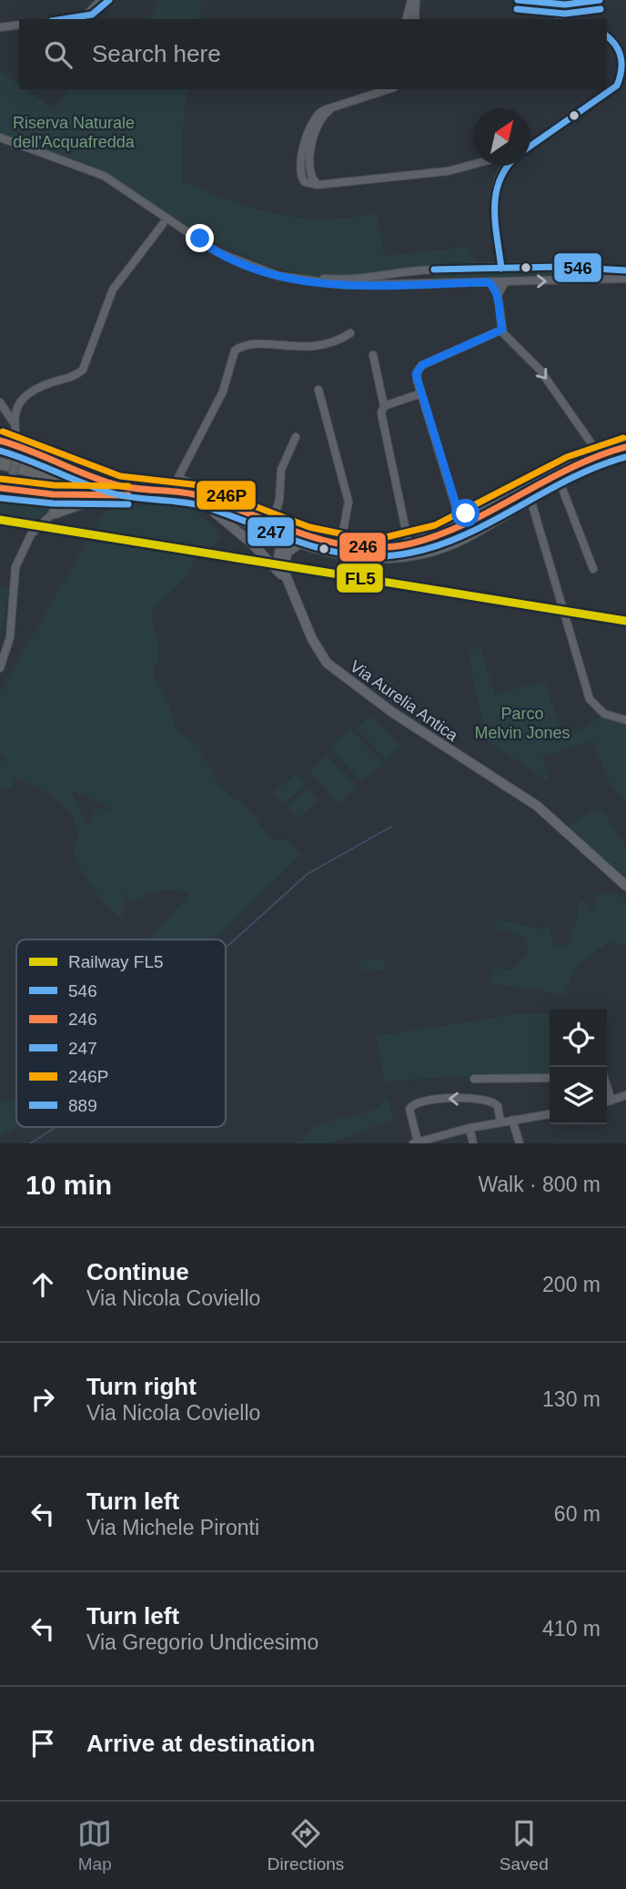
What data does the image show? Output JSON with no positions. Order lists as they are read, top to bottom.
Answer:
{
  "streets": {
    "main road": ["Via Aurelia Antica"]
  },
  "parks": ["Riserva Naturale dell'Acquafredda", "Parco Melvin Jones"],
  "lines": [
    "transit line 546",
    "transit line 889",
    "transit line 246P",
    "transit line 246",
    "transit line 247",
    "rail line FL5"
  ],
  "legend": [
    "Railway FL5",
    "546",
    "246",
    "247",
    "246P",
    "889"
  ],
  "north": "top right",
  "page": {
    "search": "Search here",
    "heading": ["10 min", "Walk · 800 m"],
    "list": [
      ["Continue", "Via Nicola Coviello", "200 m"],
      ["Turn right", "Via Nicola Coviello", "130 m"],
      ["Turn left", "Via Michele Pironti", "60 m"],
      ["Turn left", "Via Gregorio Undicesimo", "410 m"],
      "Arrive at destination"
    ],
    "nav": ["Map", "Directions", "Saved"]
  }
}
